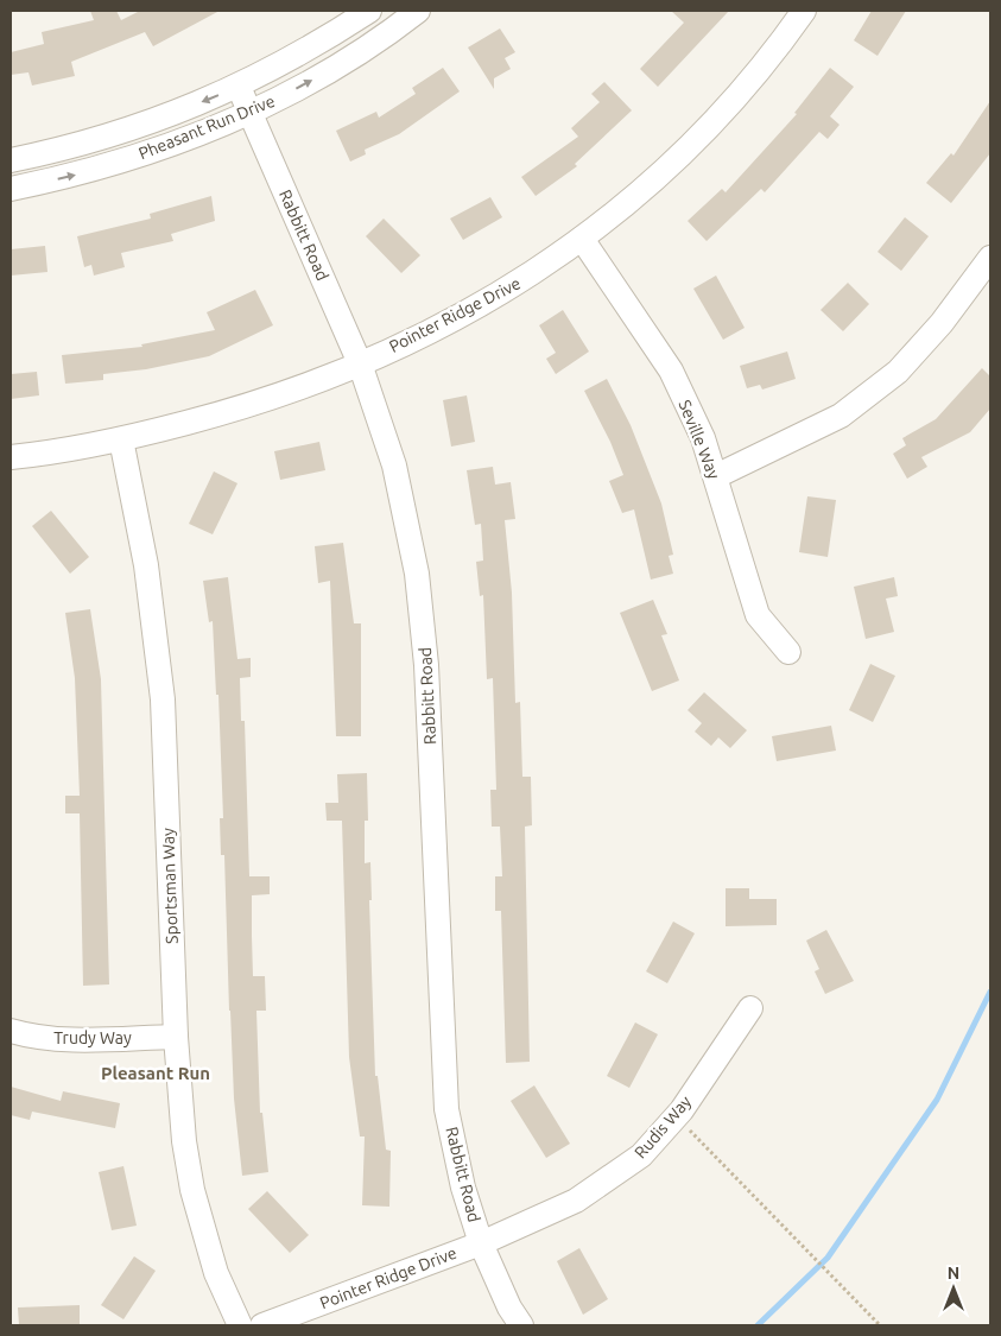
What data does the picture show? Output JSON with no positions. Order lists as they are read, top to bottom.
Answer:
{
  "streets": {
    "street": [
      "Pheasant Run Drive",
      "Rabbitt Road",
      "Pointer Ridge Drive",
      "Seville Way",
      "Sportsman Way",
      "Trudy Way",
      "Rudis Way"
    ]
  },
  "crossings": [
    ["Pheasant Run Drive", "Rabbitt Road"],
    ["Rabbitt Road", "Pointer Ridge Drive"],
    ["Rabbitt Road", "Rudis Way"],
    ["Pointer Ridge Drive", "Seville Way"],
    ["Pointer Ridge Drive", "Sportsman Way"],
    ["Pointer Ridge Drive", "Rudis Way"],
    ["Sportsman Way", "Trudy Way"]
  ],
  "districts": ["Pleasant Run"],
  "north": "top"
}
